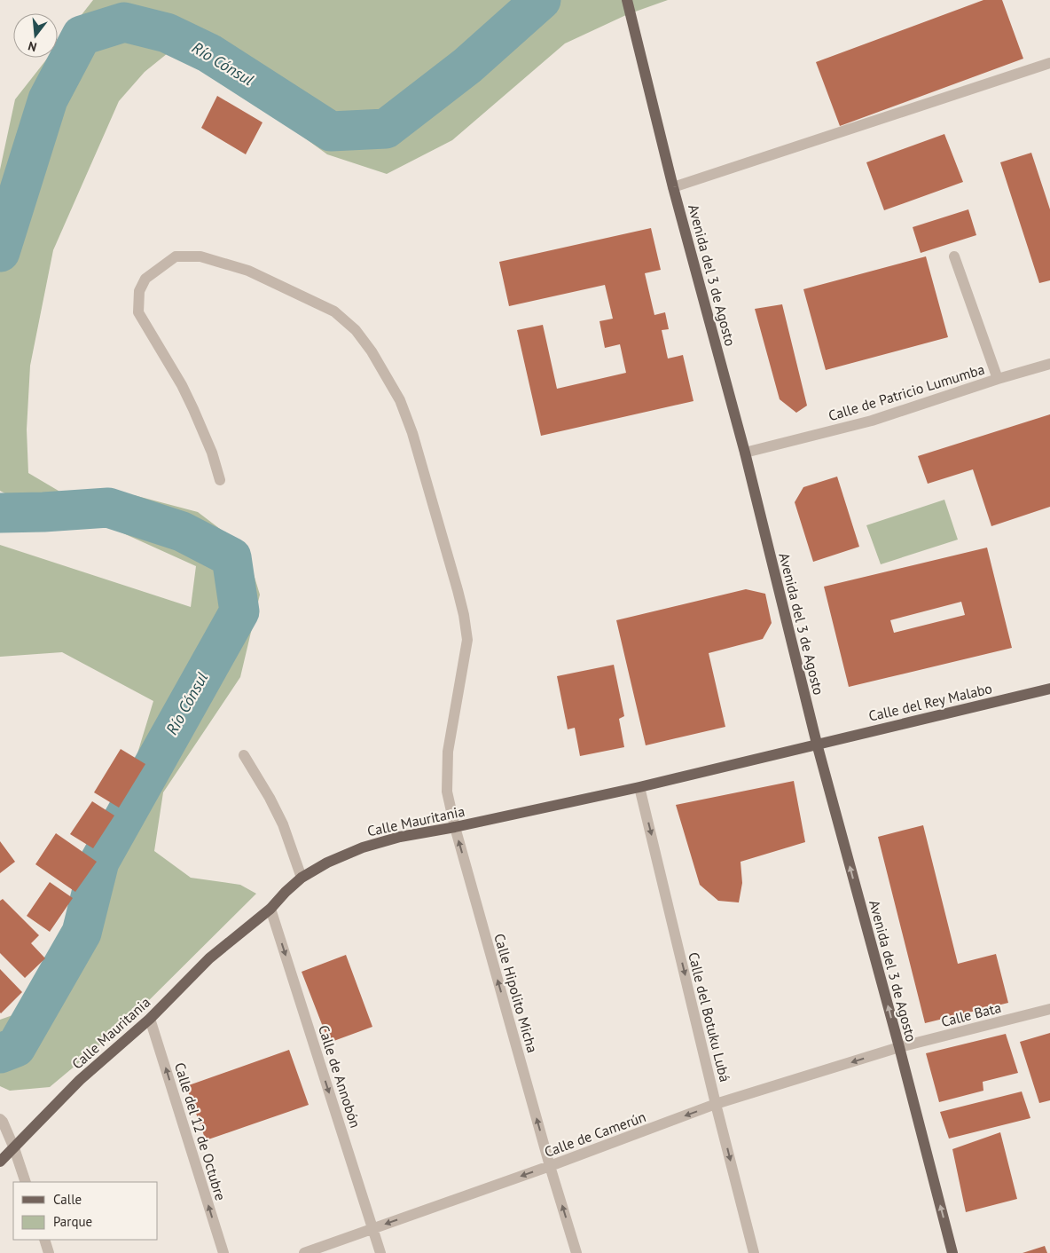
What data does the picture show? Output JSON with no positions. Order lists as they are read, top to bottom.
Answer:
{
  "streets": {
    "main road": ["Avenida del 3 de Agosto", "Calle del Rey Malabo", "Calle Mauritania"],
    "street": [
      "Calle de Patricio Lumumba",
      "Calle Hipolito Micha",
      "Calle Bata",
      "Calle del Botuku Lubá",
      "Calle de Annobón",
      "Calle del 12 de Octubre",
      "Calle de Camerún"
    ]
  },
  "crossings": [
    ["Avenida del 3 de Agosto", "Calle de Patricio Lumumba"],
    ["Avenida del 3 de Agosto", "Calle del Rey Malabo"],
    ["Avenida del 3 de Agosto", "Calle Mauritania"],
    ["Avenida del 3 de Agosto", "Calle Bata"],
    ["Avenida del 3 de Agosto", "Calle de Camerún"],
    ["Calle del Rey Malabo", "Calle Mauritania"],
    ["Calle Mauritania", "Calle Hipolito Micha"],
    ["Calle Mauritania", "Calle del Botuku Lubá"],
    ["Calle Mauritania", "Calle de Annobón"],
    ["Calle Mauritania", "Calle del 12 de Octubre"],
    ["Calle Hipolito Micha", "Calle de Camerún"],
    ["Calle Bata", "Calle de Camerún"],
    ["Calle del Botuku Lubá", "Calle de Camerún"],
    ["Calle de Annobón", "Calle de Camerún"]
  ],
  "one_way": [
    "Avenida del 3 de Agosto",
    "Calle del Botuku Lubá",
    "Calle de Annobón",
    "Calle del 12 de Octubre",
    "Calle de Camerún"
  ],
  "water": ["Río Cónsul"],
  "legend": ["Calle", "Parque"],
  "north": "bottom"
}
